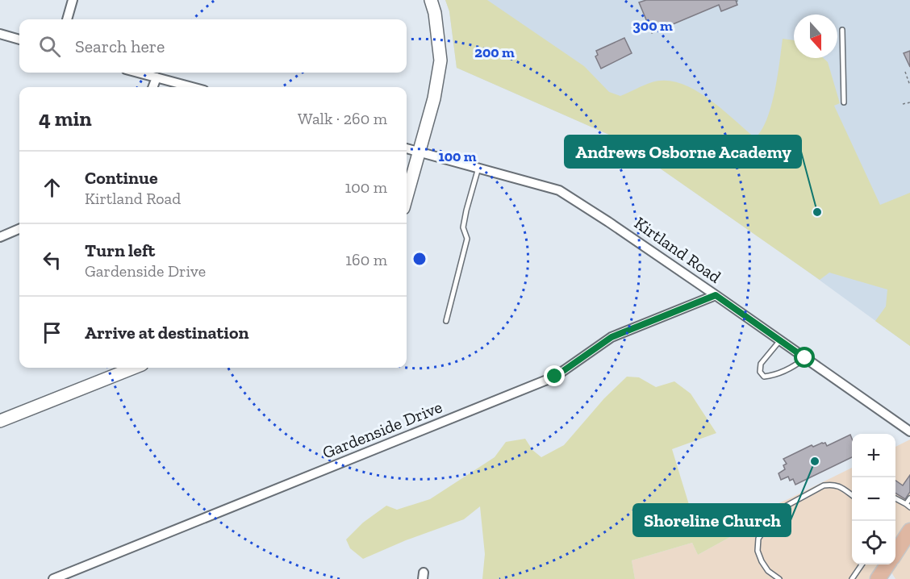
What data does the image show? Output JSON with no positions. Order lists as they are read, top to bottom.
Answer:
{
  "streets": {
    "street": ["Kirtland Road", "Gardenside Drive"]
  },
  "crossings": [
    ["Kirtland Road", "Gardenside Drive"]
  ],
  "places": ["Andrews Osborne Academy", "Shoreline Church"],
  "north": "bottom",
  "page": {
    "search": "Search here",
    "heading": ["4 min", "Walk · 260 m"],
    "list": [
      ["Continue", "Kirtland Road", "100 m"],
      ["Turn left", "Gardenside Drive", "160 m"],
      "Arrive at destination"
    ],
    "map_buttons": ["+", "−"]
  },
  "rings": ["300 m", "200 m", "100 m"]
}
